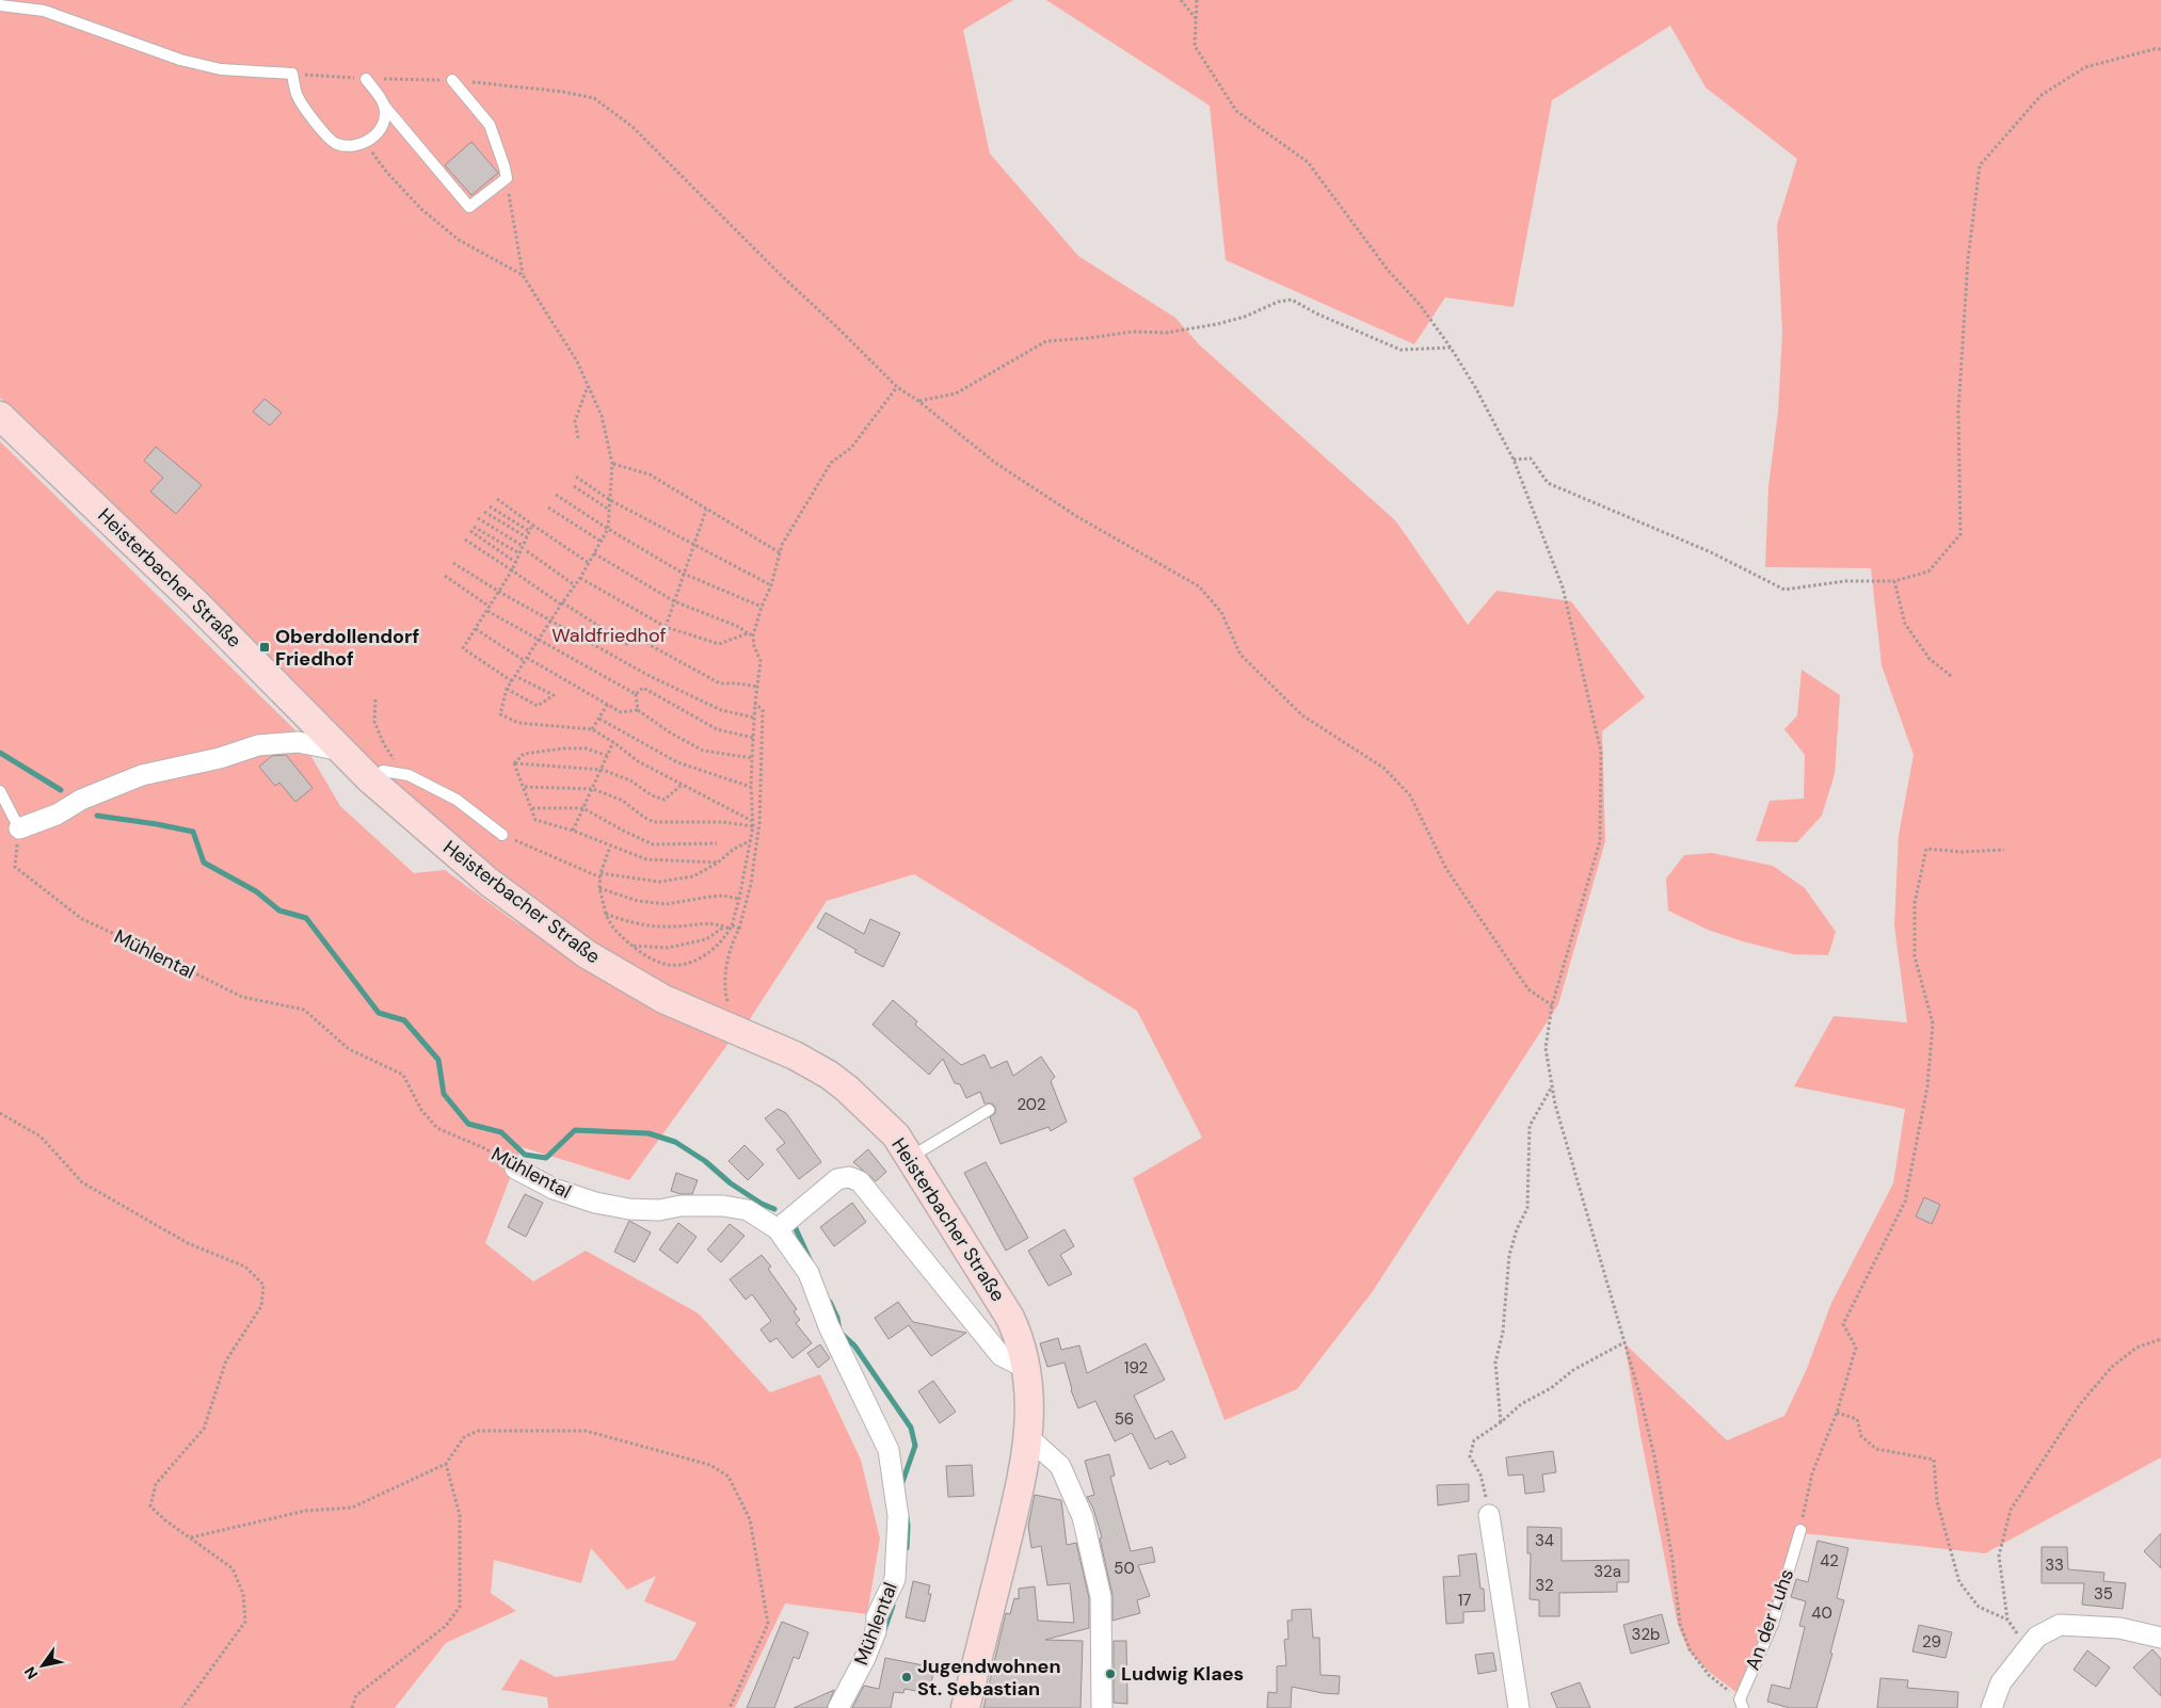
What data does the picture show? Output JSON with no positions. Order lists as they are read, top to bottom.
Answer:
{
  "streets": {
    "main road": ["Heisterbacher Straße"],
    "street": ["Mühlental"],
    "lane": ["An der Luhs"]
  },
  "crossings": [
    ["Heisterbacher Straße", "Mühlental"]
  ],
  "parks": ["Waldfriedhof"],
  "places": {
    "transit": ["Oberdollendorf Friedhof"],
    "other": ["Ludwig Klaes", "Jugendwohnen St. Sebastian"]
  },
  "house_numbers": [
    "202",
    "192",
    "56",
    "34",
    "42",
    "33",
    "50",
    "32a",
    "32",
    "35",
    "17",
    "40",
    "32b",
    "29"
  ],
  "north": "bottom left"
}
